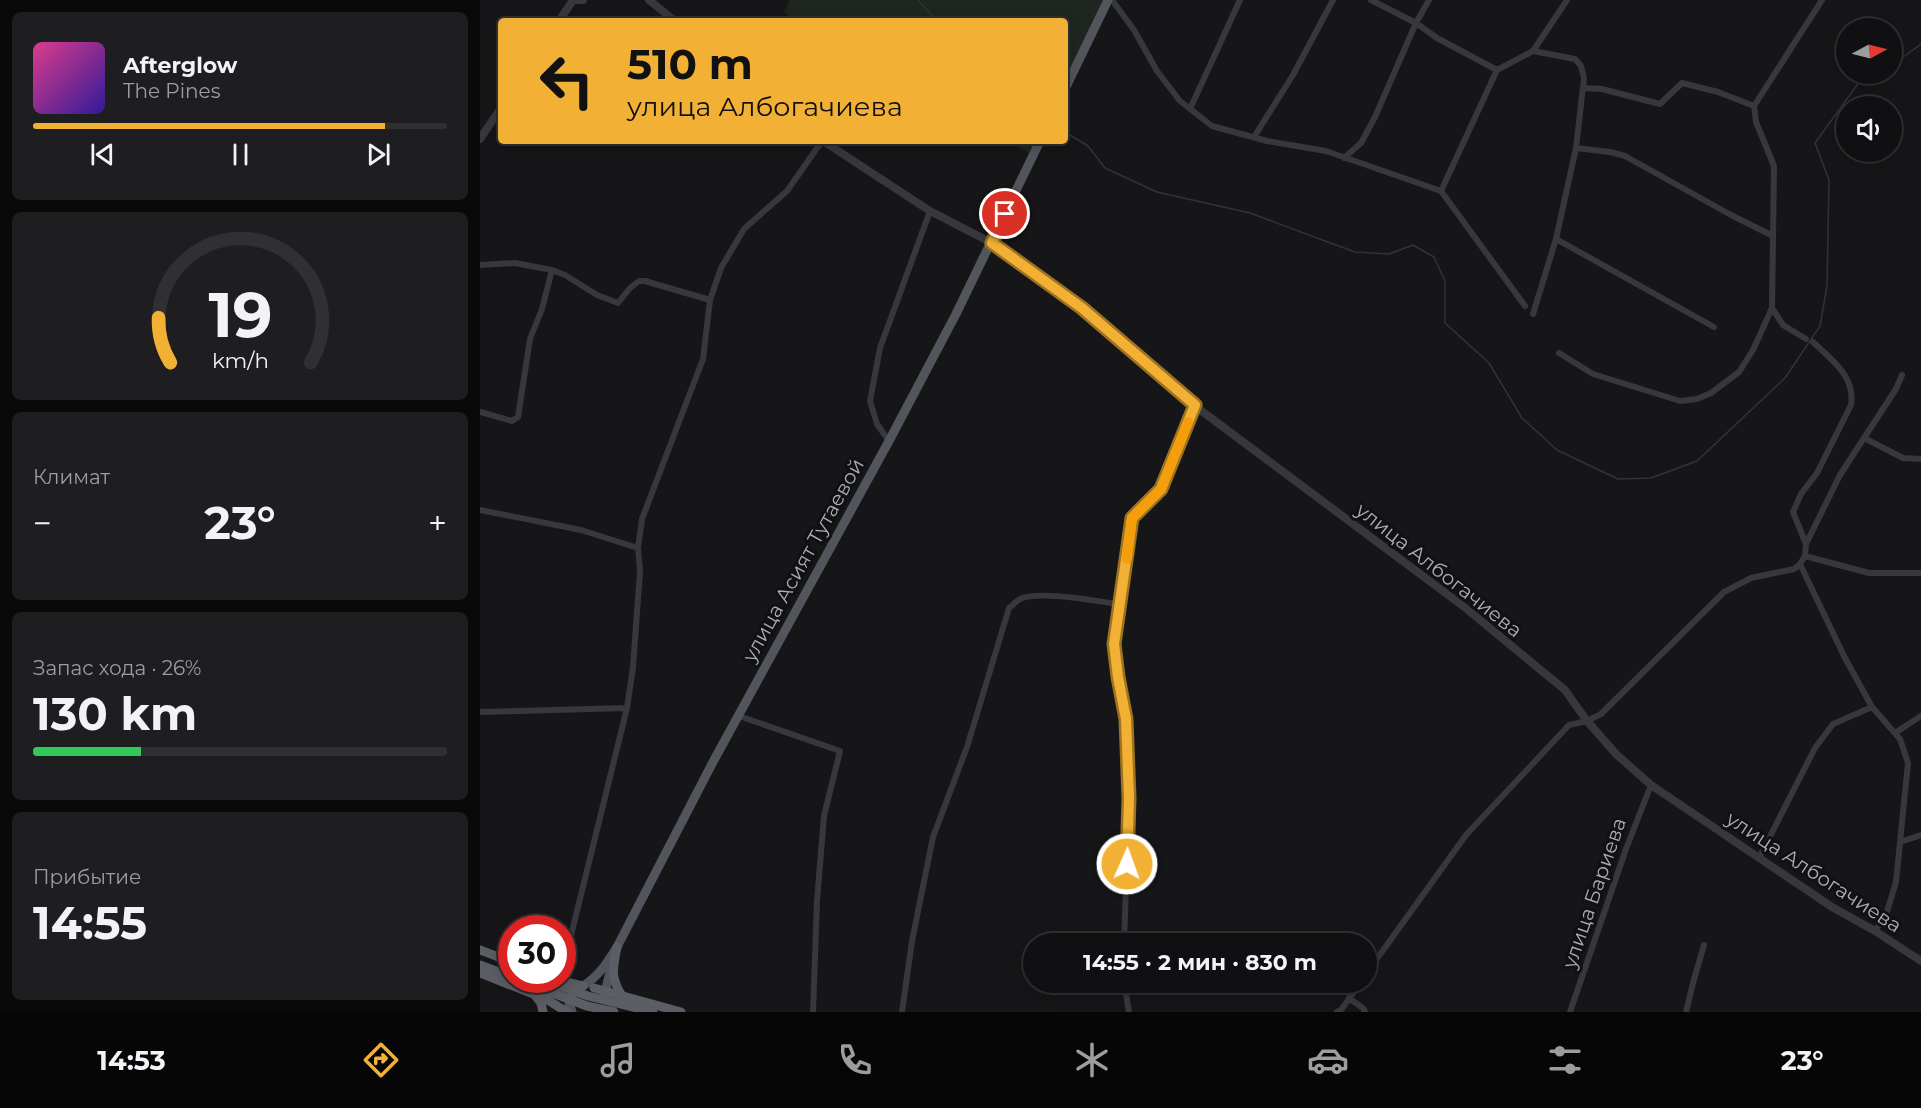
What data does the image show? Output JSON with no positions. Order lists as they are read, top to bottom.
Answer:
{
  "streets": {
    "main road": ["улица Асият Тутаевой"],
    "street": ["улица Албогачиева", "улица Бариева"]
  },
  "crossings": [
    ["улица Асият Тутаевой", "улица Албогачиева"],
    ["улица Албогачиева", "улица Бариева"]
  ],
  "north": "right",
  "page": {
    "turn": ["510 m", "улица Албогачиева"],
    "song": ["Afterglow", "The Pines"],
    "tile": [
      "Климат",
      ["Запас хода · 26%", "130 km"],
      ["Прибытие", "14:55"]
    ],
    "heat": ["−", "23°", "+"],
    "limit": "30",
    "trip": "14:55 · 2 мин · 830 m",
    "tabs": ["14:53", "23°"],
    "gauge": ["19", "km/h"]
  }
}
